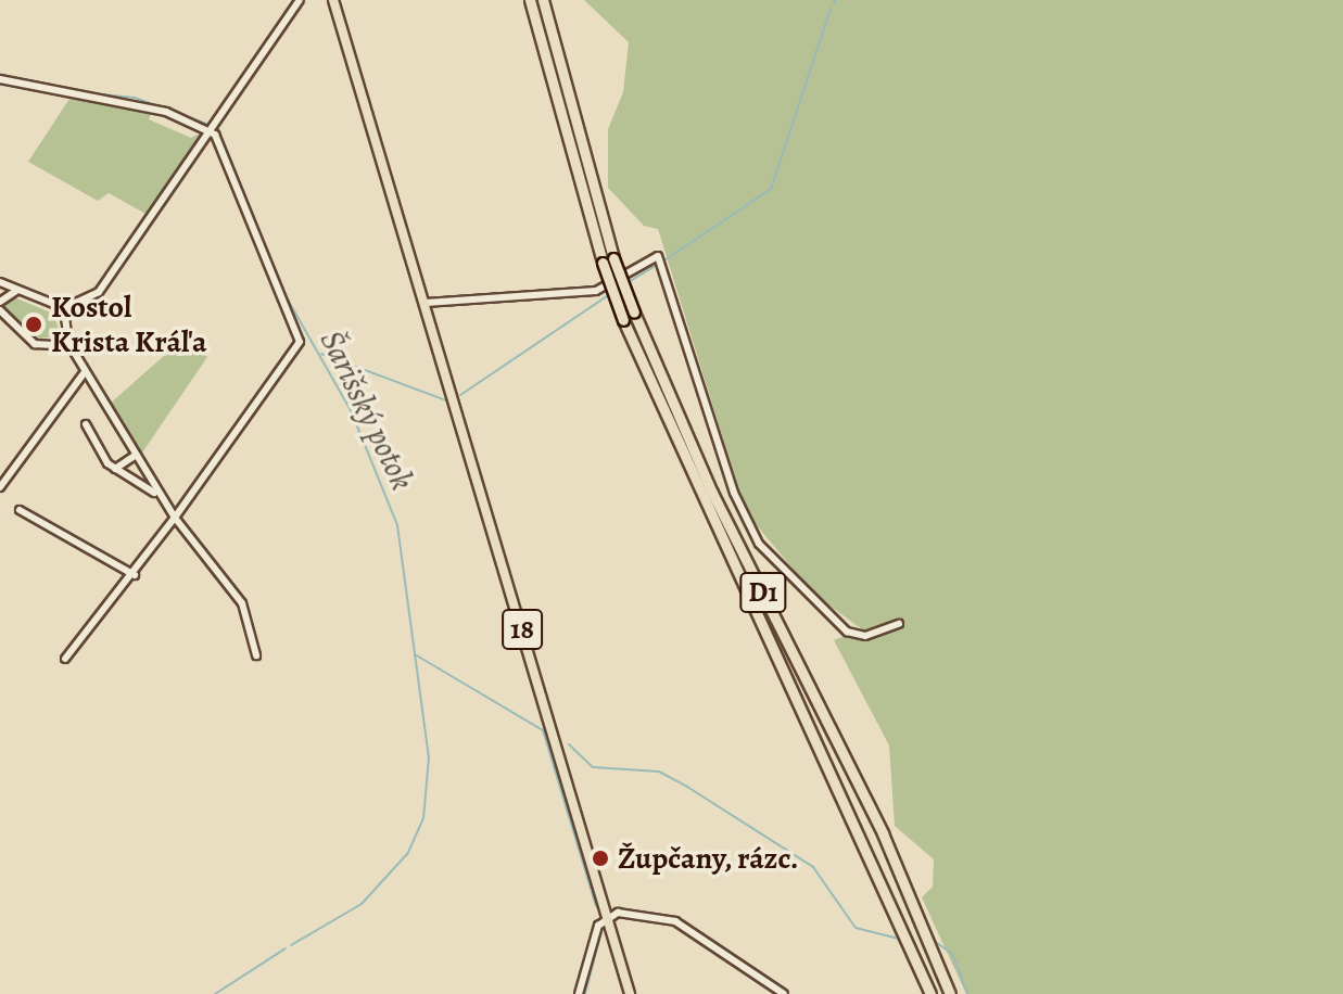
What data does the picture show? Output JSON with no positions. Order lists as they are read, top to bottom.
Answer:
{
  "streets": {
    "highway": ["D1"],
    "main road": ["18"]
  },
  "water": ["Šarišský potok"],
  "places": ["Kostol Krista Kráľa", "Župčany, rázc."]
}
